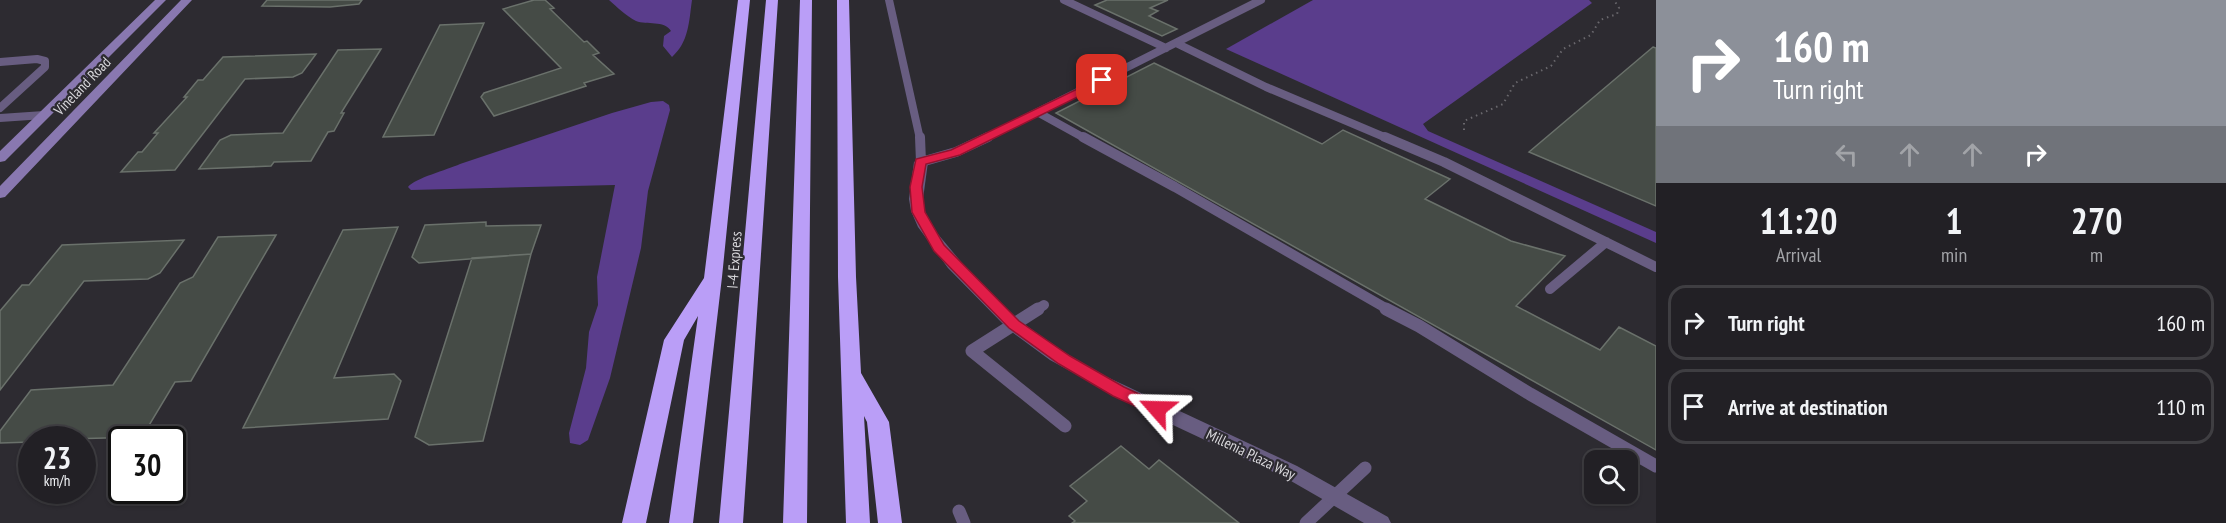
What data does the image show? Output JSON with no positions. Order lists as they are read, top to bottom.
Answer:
{
  "streets": {
    "highway": ["I-4 Express"],
    "street": ["Vineland Road", "Millenia Plaza Way"]
  },
  "page": {
    "turn": ["160 m", "Turn right"],
    "eta": [
      "11:20",
      "Arrival",
      "1",
      "min",
      "270",
      "m"
    ],
    "list": [
      {
        "name": "Turn right",
        "value": "160 m"
      },
      {
        "name": "Arrive at destination",
        "value": "110 m"
      }
    ],
    "speed": "23 km/h",
    "limit": "30"
  }
}
